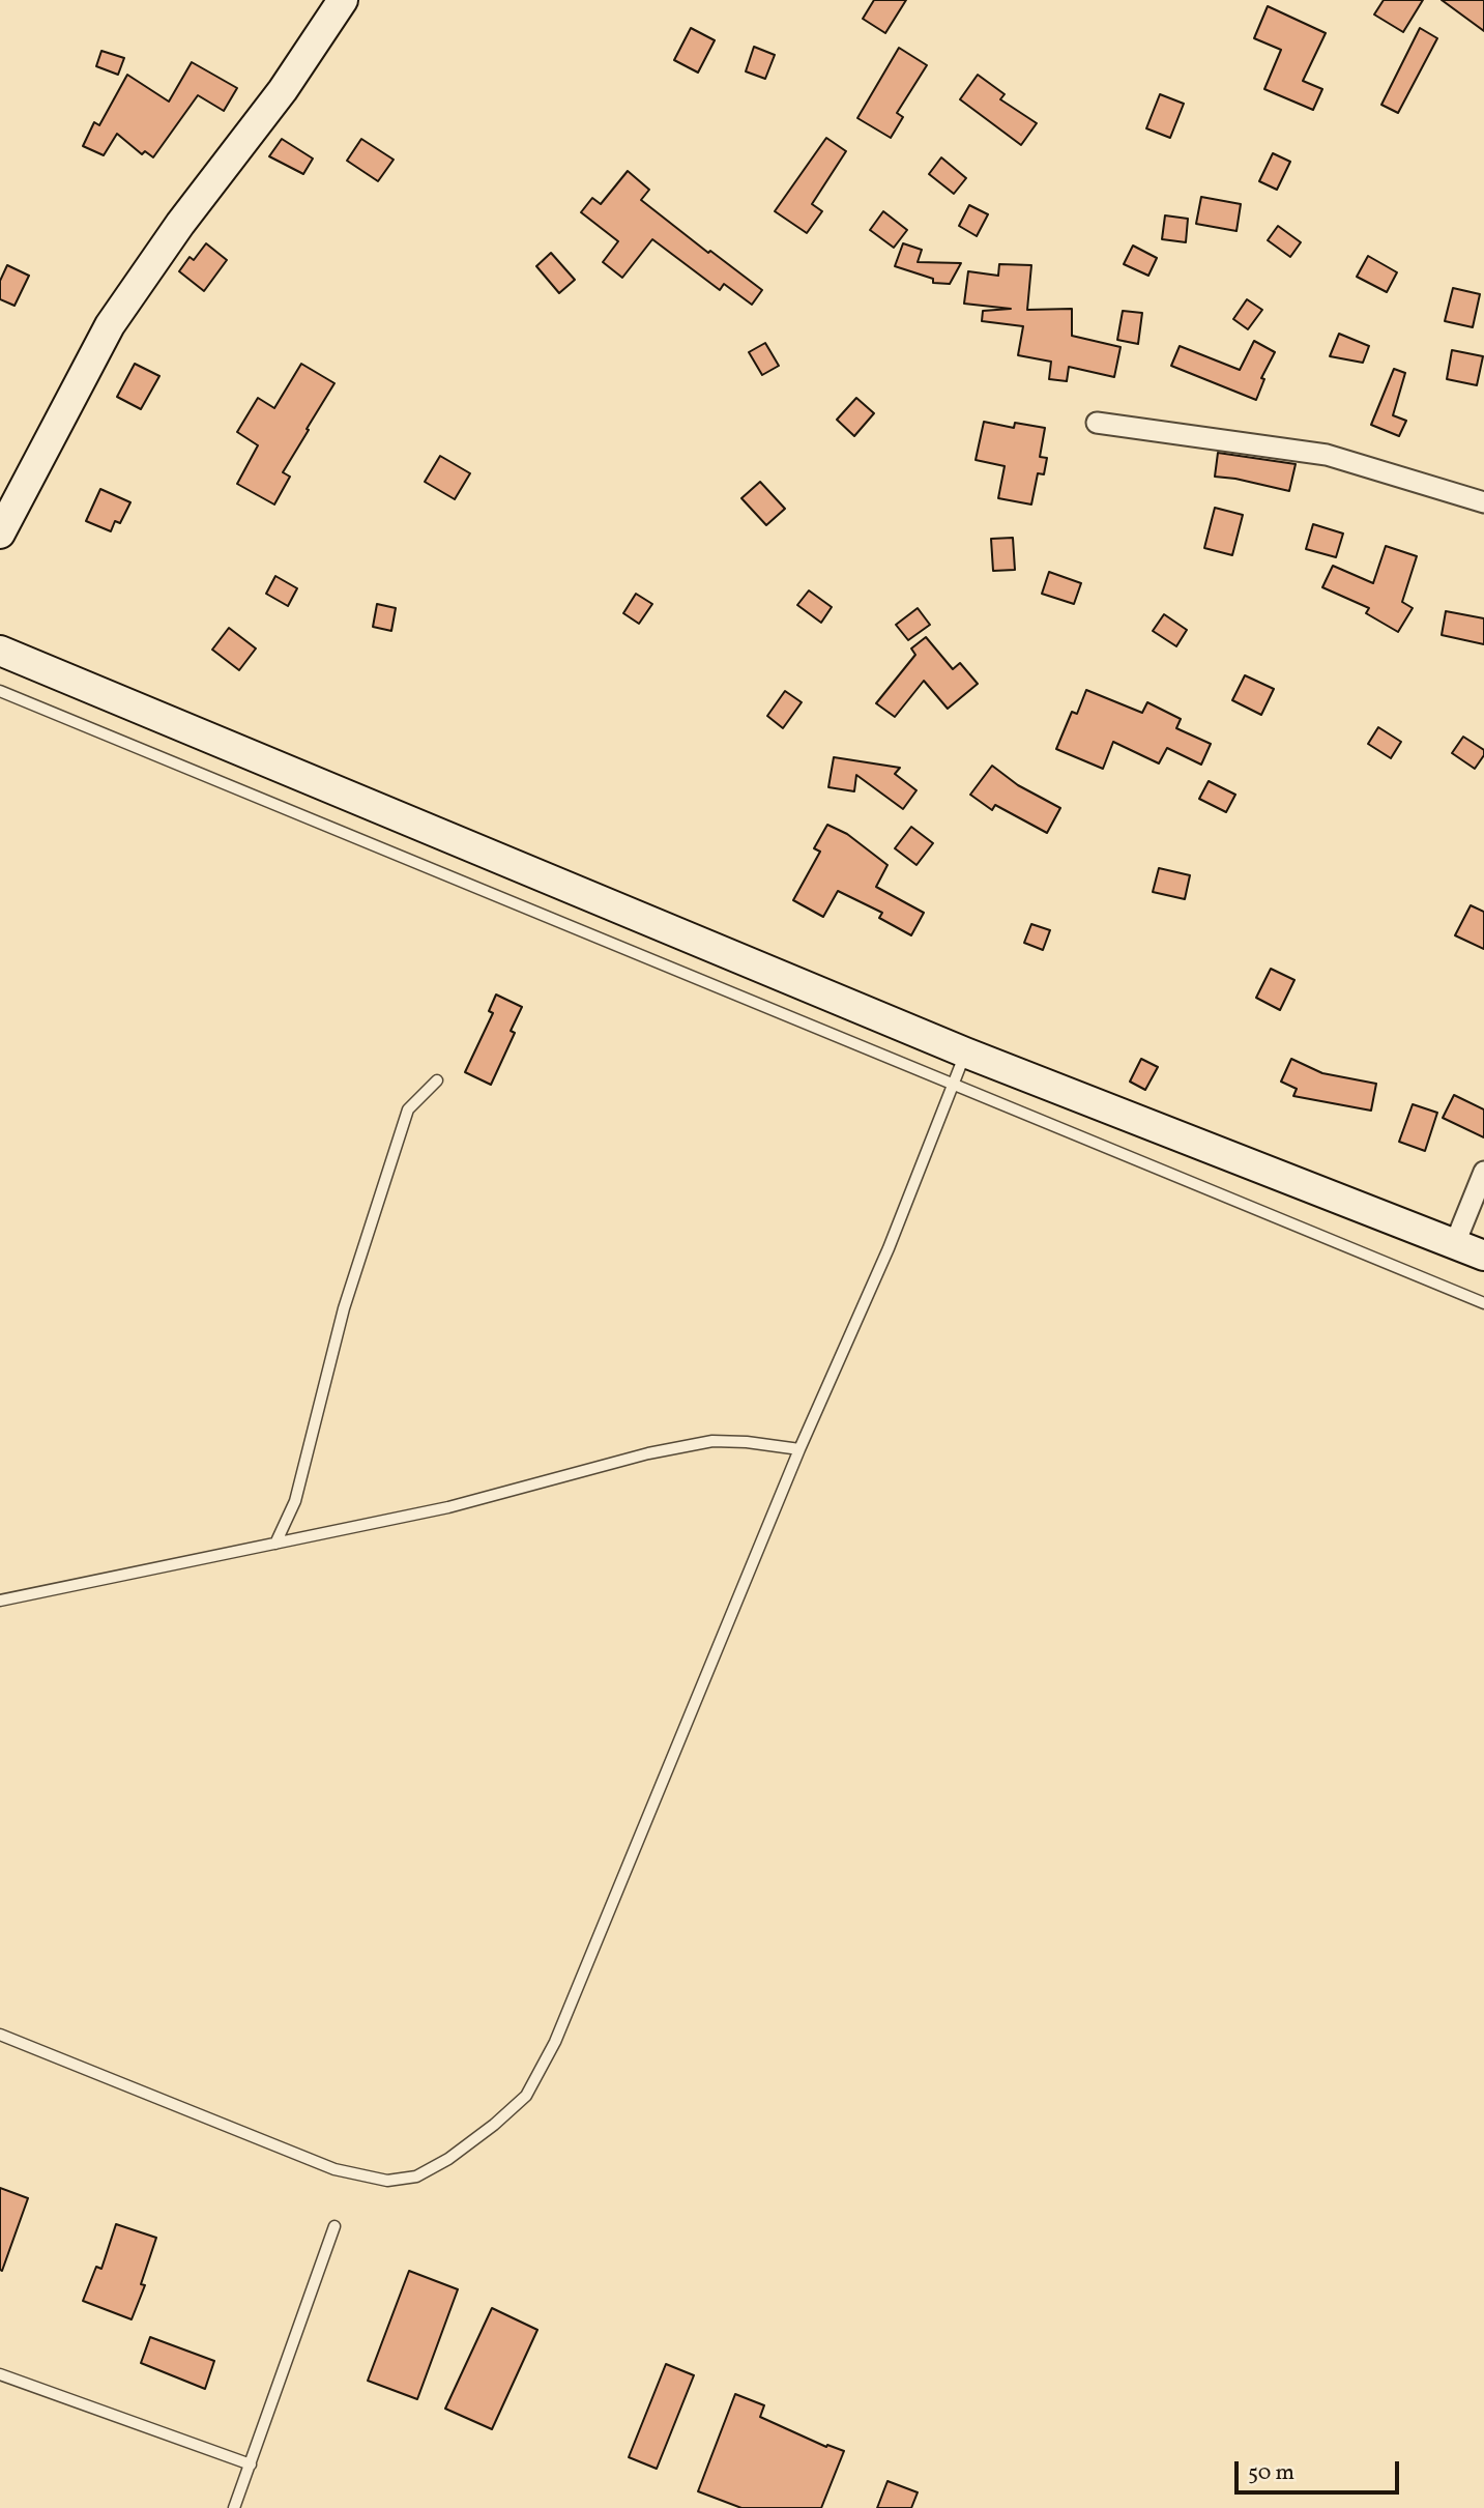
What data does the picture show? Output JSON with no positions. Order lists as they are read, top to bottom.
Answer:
{
  "scale_bar": "50 m"
}
